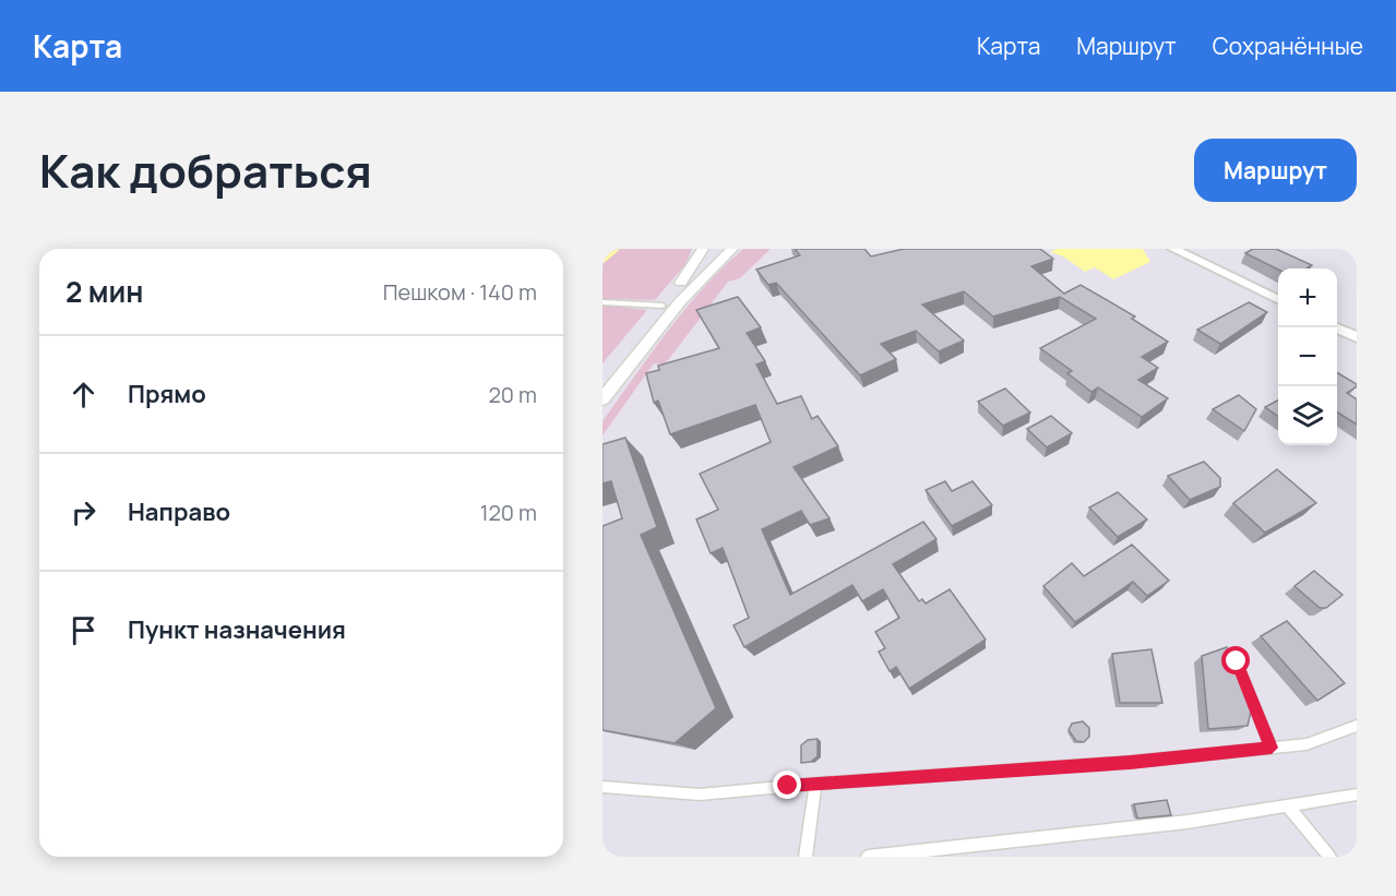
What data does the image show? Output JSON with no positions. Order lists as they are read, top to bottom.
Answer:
{
  "page": {
    "header": "Карта",
    "nav": ["Карта", "Маршрут", "Сохранённые"],
    "title": "Как добраться",
    "buttons": "Маршрут",
    "heading": ["2 мин", "Пешком · 140 m"],
    "map_buttons": ["+", "−"],
    "list": [
      ["Прямо", "20 m"],
      ["Направо", "120 m"],
      "Пункт назначения"
    ]
  }
}
